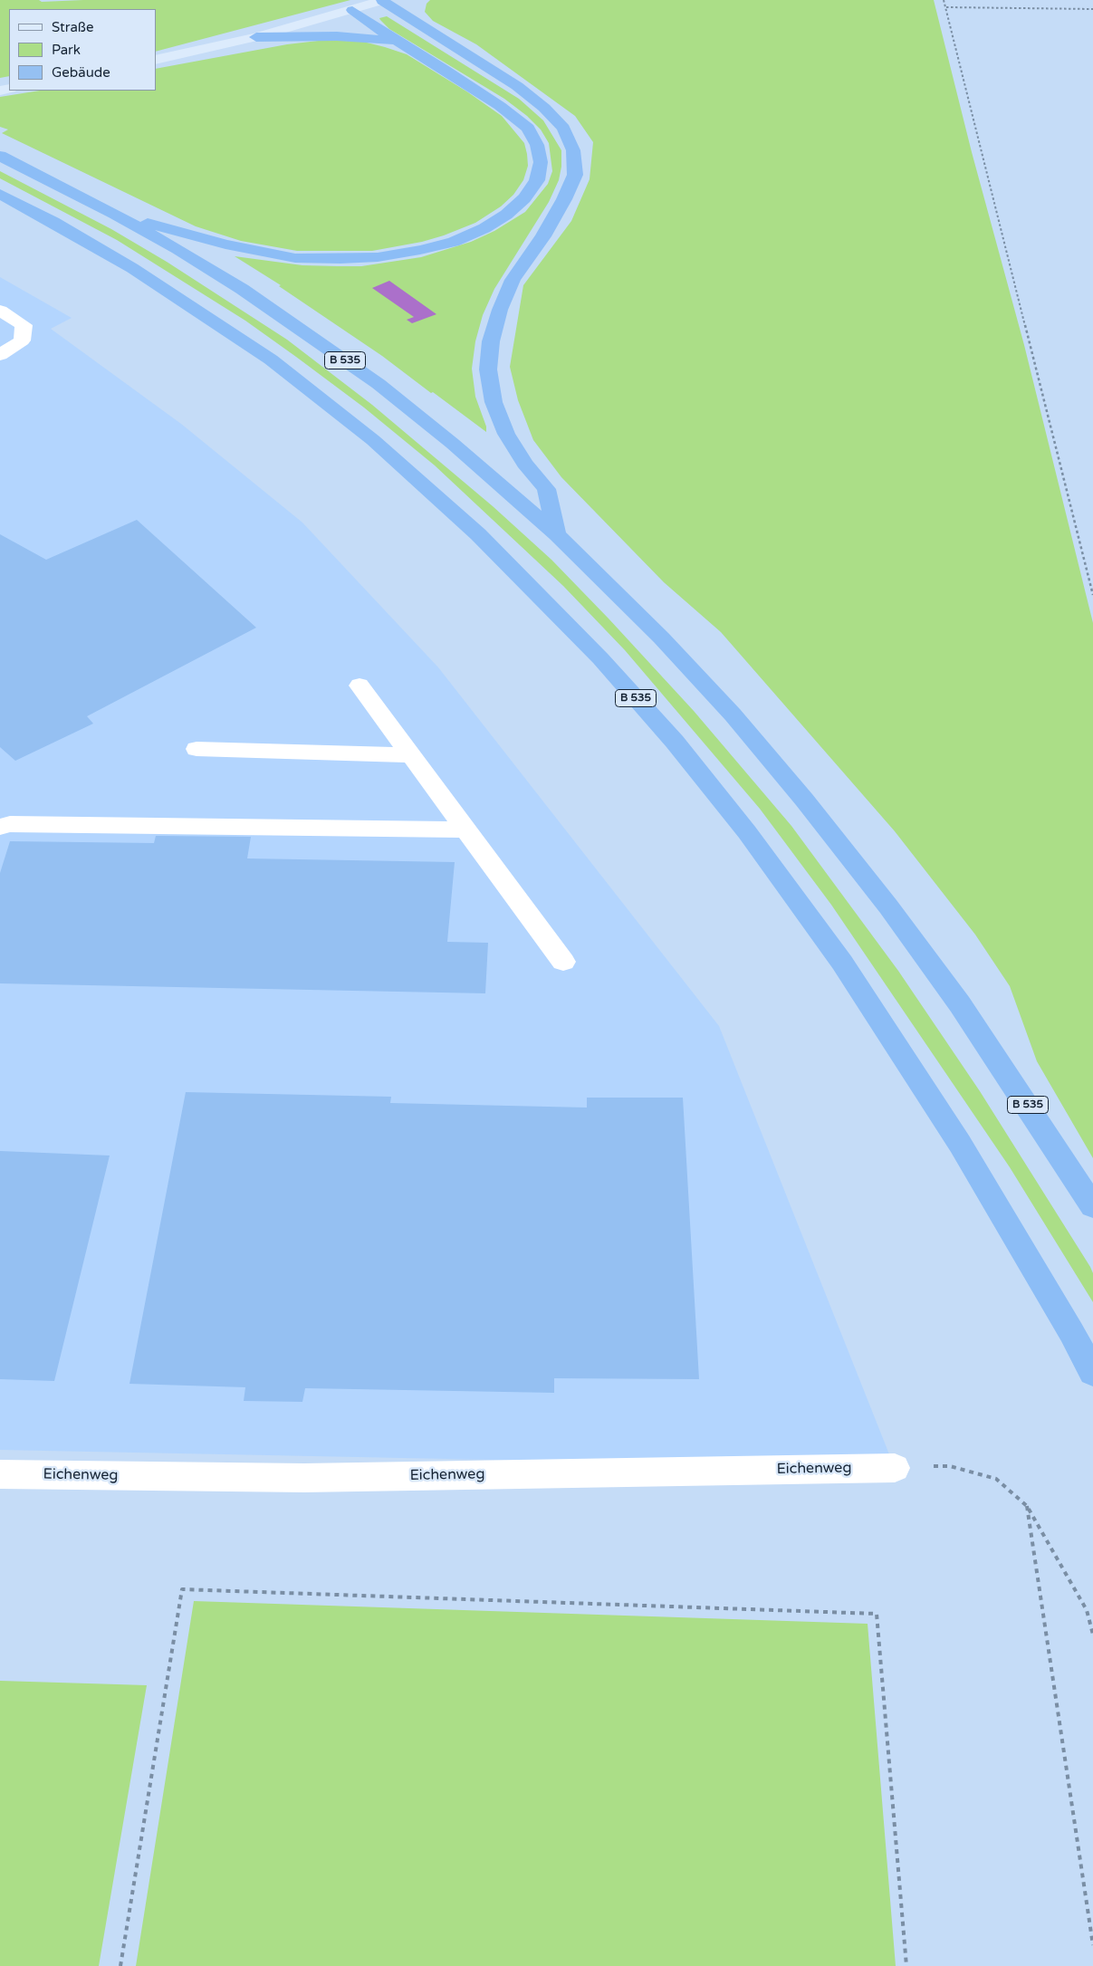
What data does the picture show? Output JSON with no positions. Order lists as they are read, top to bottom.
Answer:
{
  "streets": {
    "highway": ["B 535"],
    "street": ["Eichenweg"]
  },
  "legend": ["Straße", "Park", "Gebäude"]
}
